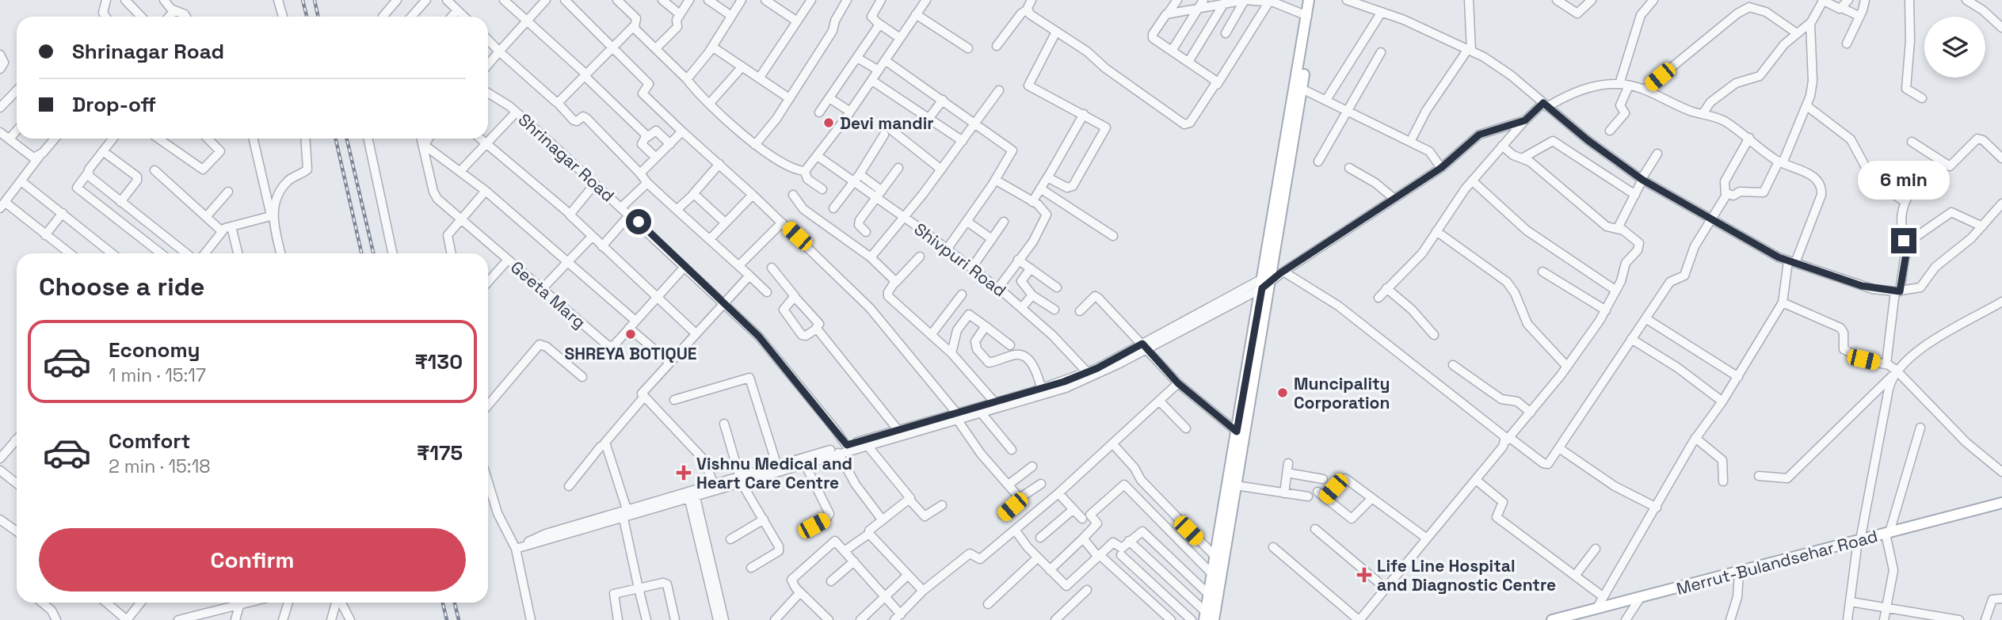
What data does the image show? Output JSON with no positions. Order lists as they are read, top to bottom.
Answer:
{
  "streets": {
    "main road": ["Merrut-Bulandsehar Road"],
    "street": ["Shrinagar Road", "Shivpuri Road", "Geeta Marg"]
  },
  "places": {
    "other": ["Devi mandir", "SHREYA BOTIQUE", "Muncipality Corporation"],
    "health": ["Vishnu Medical and Heart Care Centre", "Life Line Hospital and Diagnostic Centre"]
  },
  "page": {
    "banner": ["Shrinagar Road", "Drop-off"],
    "bubble": "6 min",
    "heading": "Choose a ride",
    "list": [
      {
        "name": "Economy",
        "note": "1 min · 15:17",
        "value": "₹130"
      },
      {
        "name": "Comfort",
        "note": "2 min · 15:18",
        "value": "₹175"
      }
    ],
    "buttons": "Confirm"
  }
}
